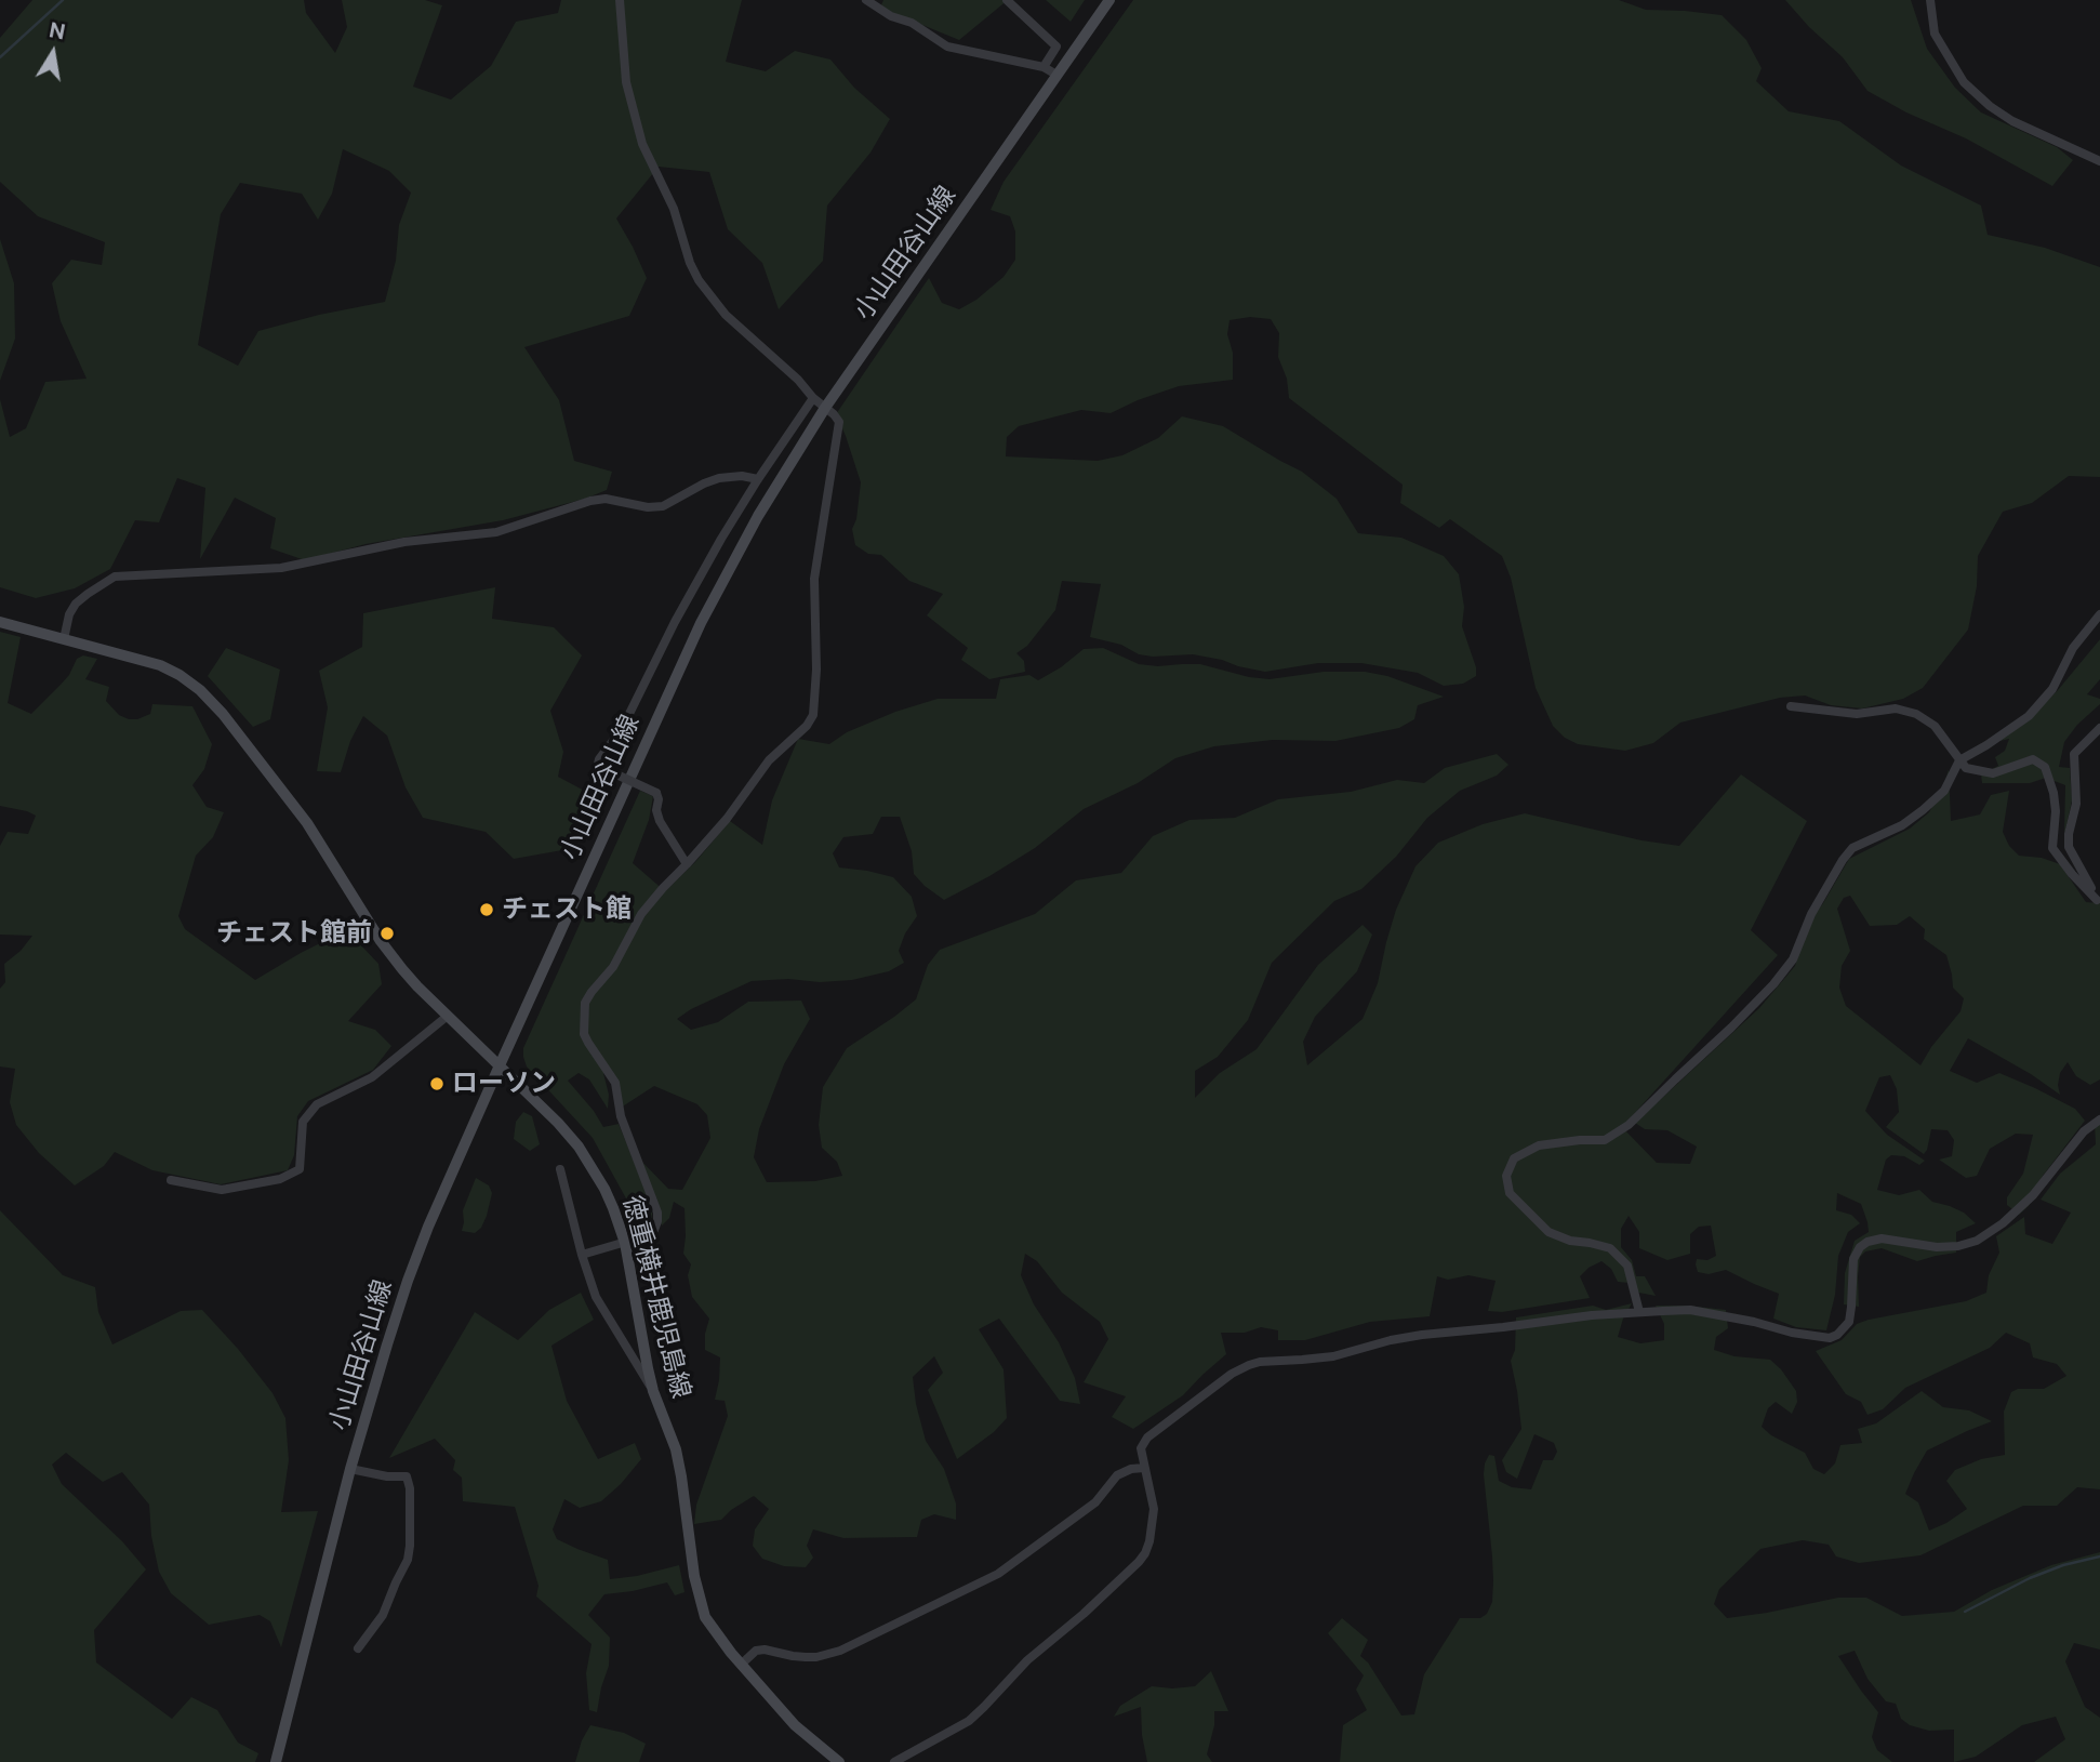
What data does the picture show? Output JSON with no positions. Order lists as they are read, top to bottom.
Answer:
{
  "streets": {
    "main road": ["小山田谷山線", "徳重横井鹿児島線"]
  },
  "crossings": [
    ["小山田谷山線", "徳重横井鹿児島線"]
  ],
  "places": ["チェスト館", "チェスト館前", "ローソン"],
  "north": "top"
}
